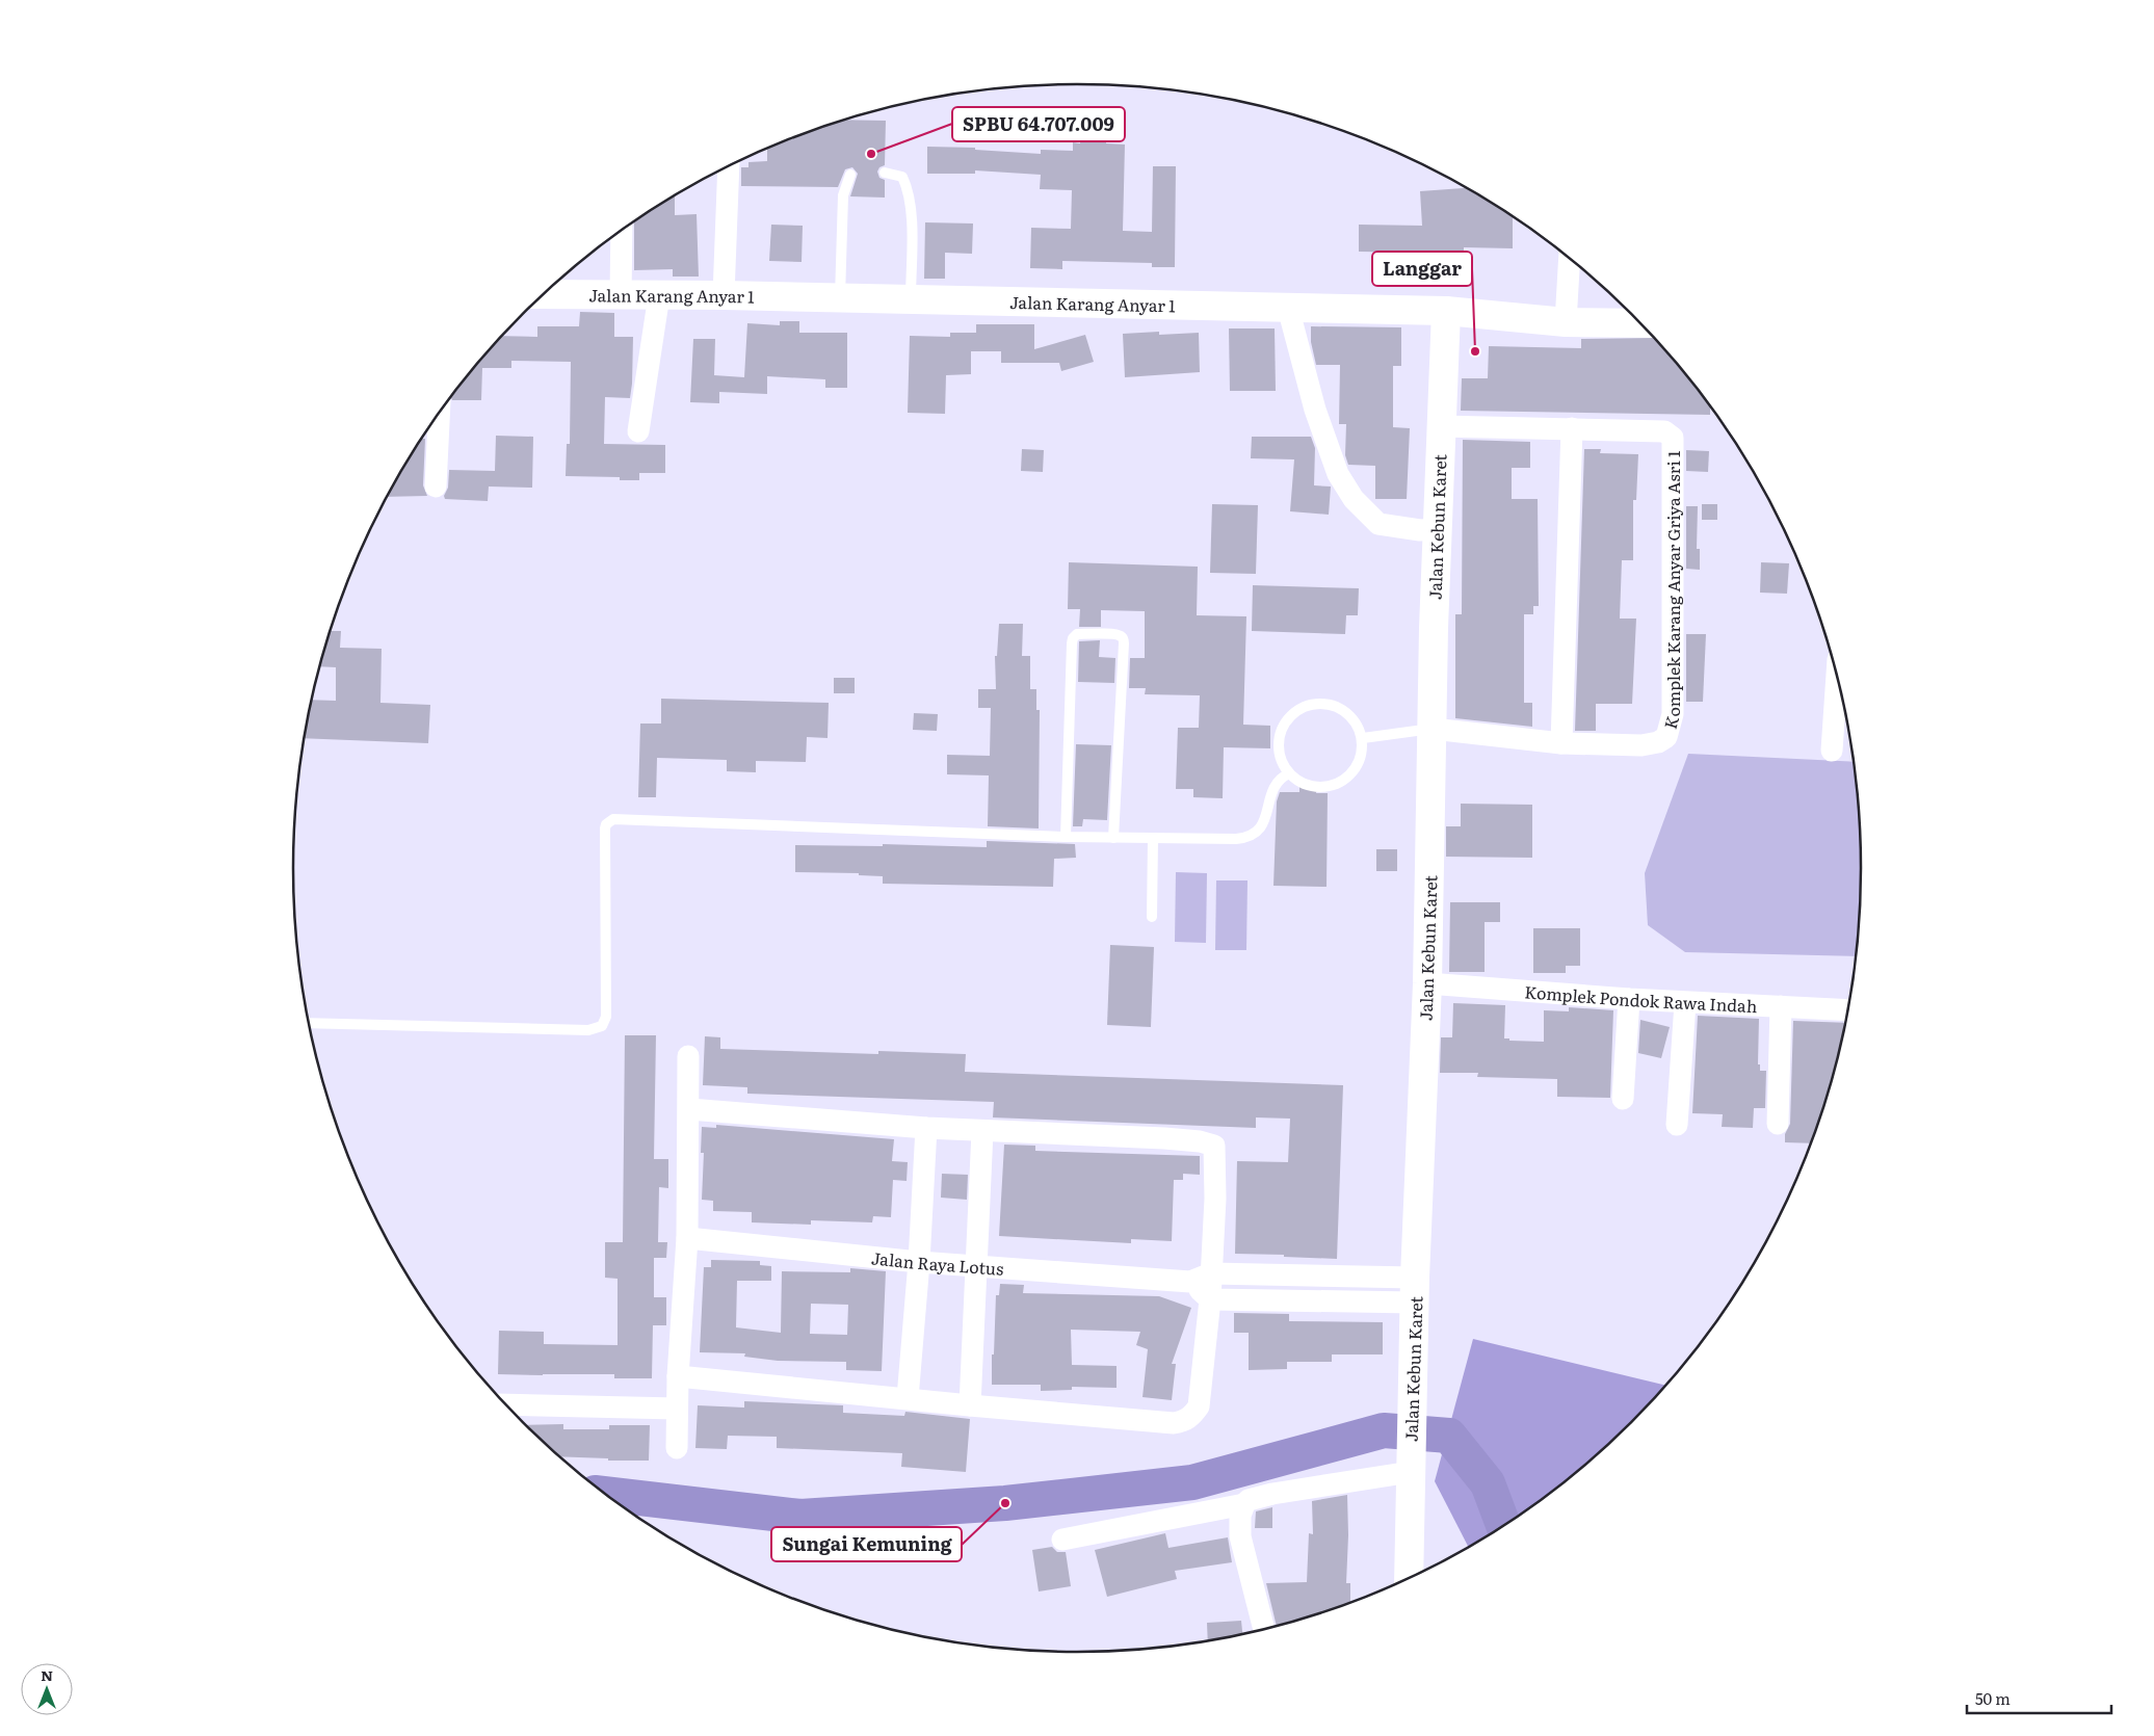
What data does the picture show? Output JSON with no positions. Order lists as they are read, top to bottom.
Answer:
{
  "streets": {
    "main road": ["Jalan Karang Anyar 1", "Jalan Kebun Karet"],
    "street": ["Komplek Karang Anyar Griya Asri 1", "Komplek Pondok Rawa Indah", "Jalan Raya Lotus"]
  },
  "crossings": [
    ["Jalan Karang Anyar 1", "Jalan Kebun Karet"],
    ["Jalan Kebun Karet", "Komplek Karang Anyar Griya Asri 1"],
    ["Jalan Kebun Karet", "Komplek Pondok Rawa Indah"]
  ],
  "places": ["SPBU 64.707.009", "Langgar", "Sungai Kemuning"],
  "scale_bar": "50 m",
  "north": "top"
}
